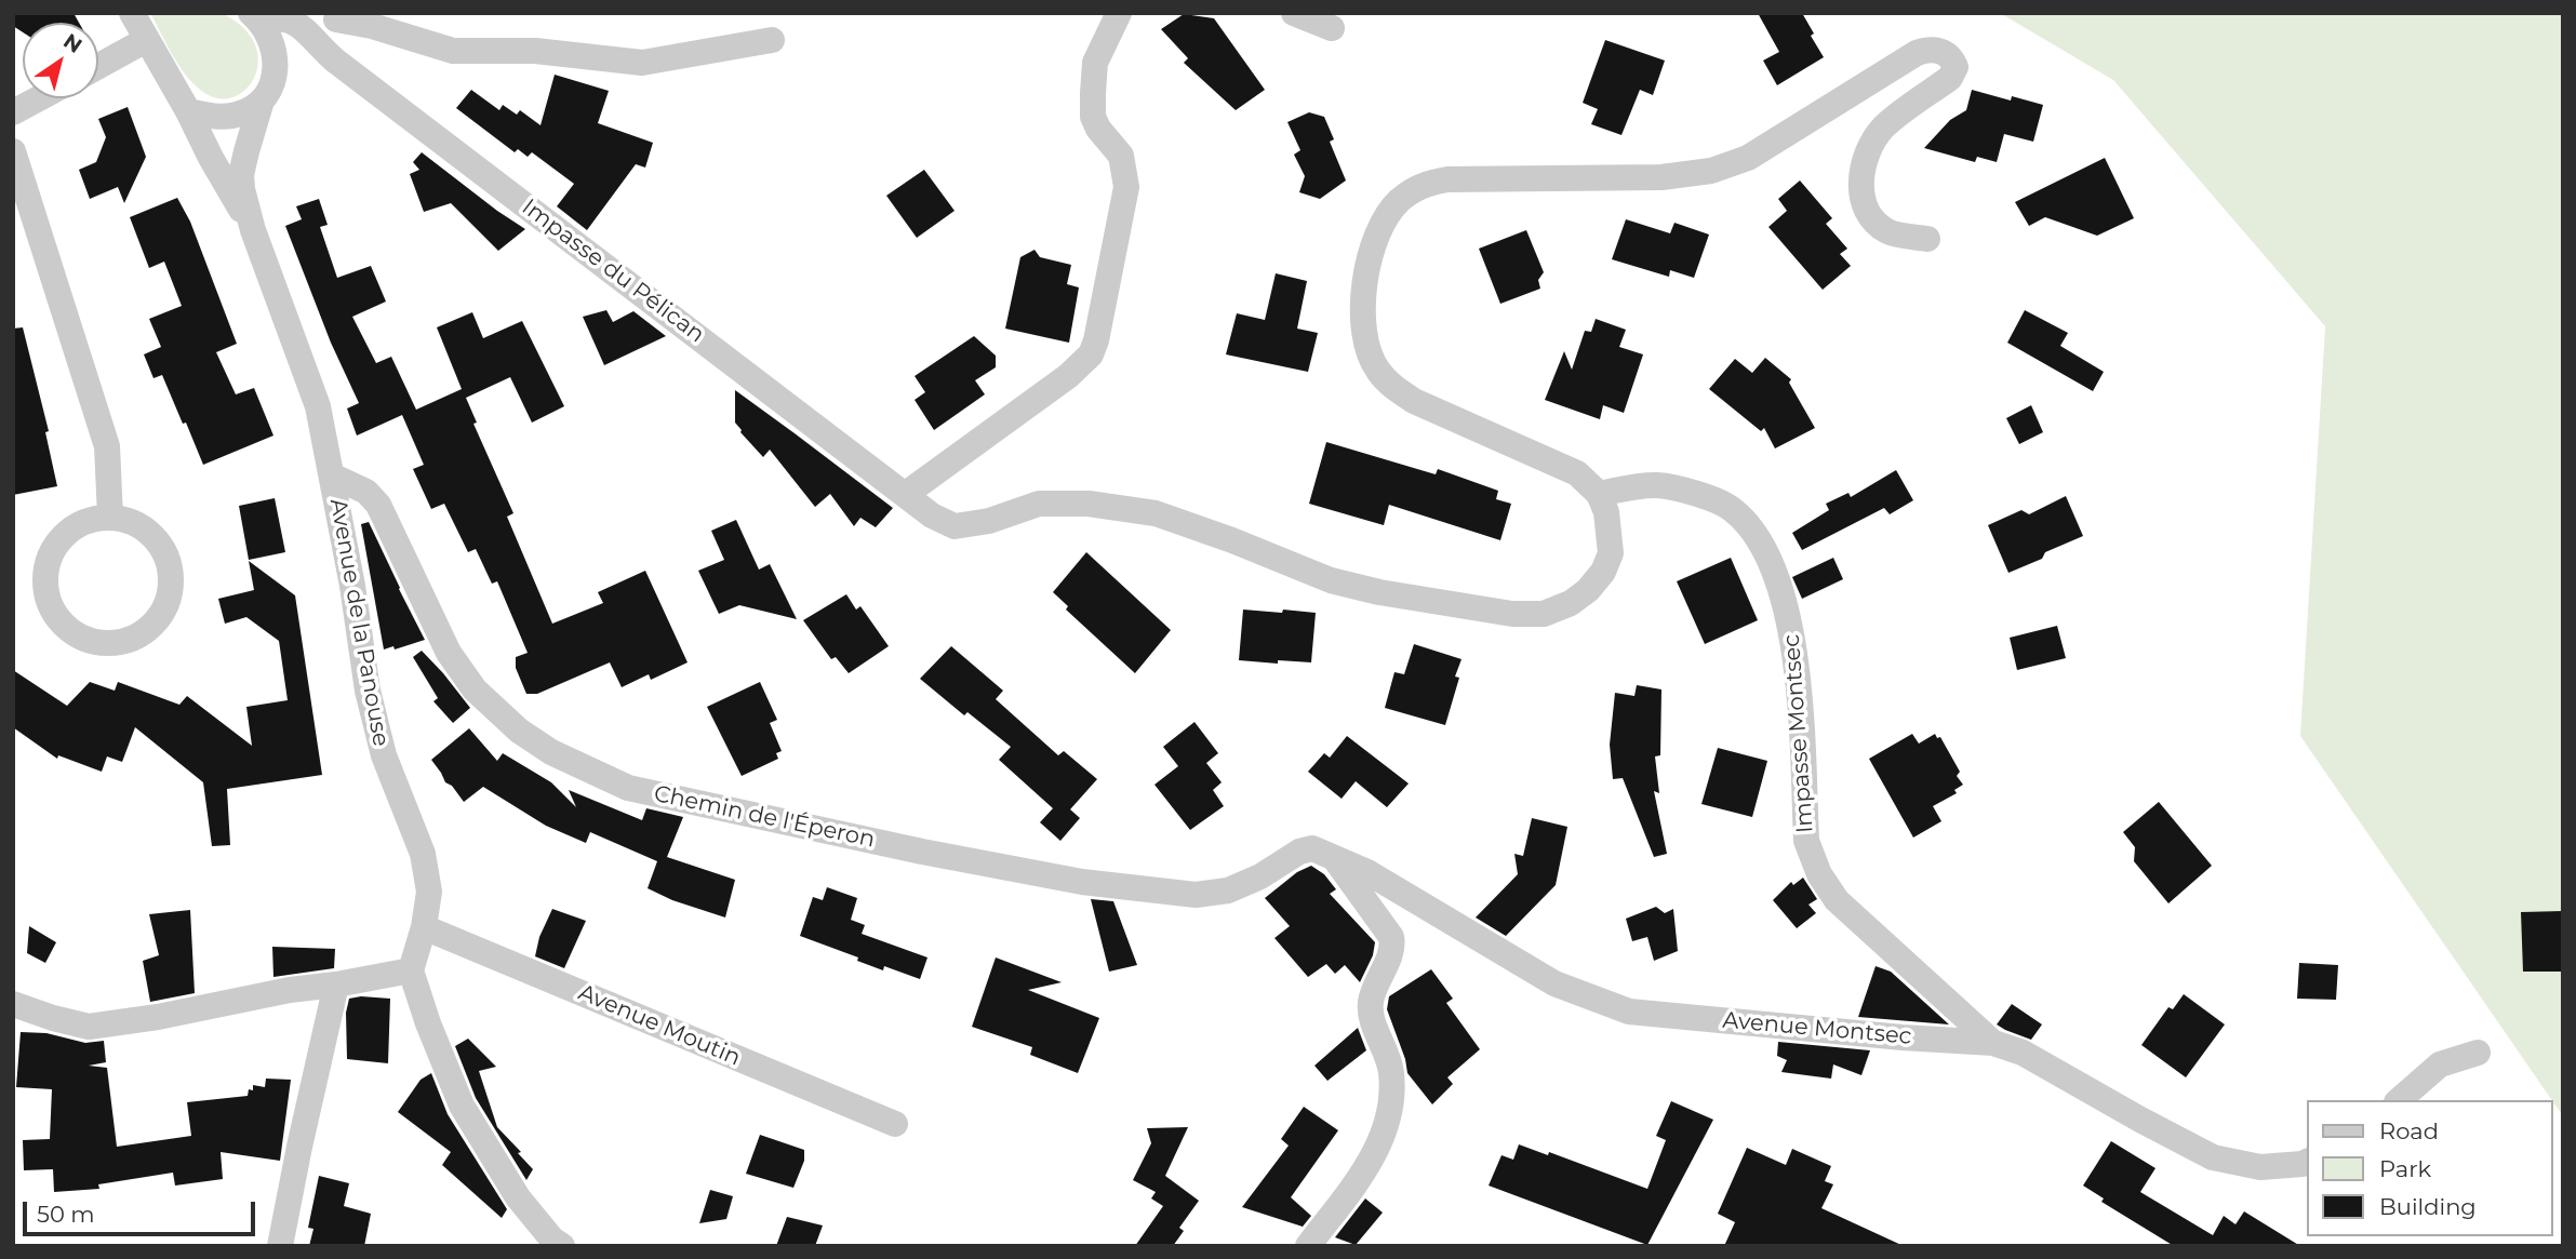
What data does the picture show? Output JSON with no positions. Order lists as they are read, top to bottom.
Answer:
{
  "streets": {
    "street": [
      "Impasse du Pélican",
      "Avenue de la Panouse",
      "Impasse Montsec",
      "Chemin de l'Éperon",
      "Avenue Moutin",
      "Avenue Montsec"
    ]
  },
  "crossings": [
    ["Impasse du Pélican", "Impasse Montsec"],
    ["Avenue de la Panouse", "Chemin de l'Éperon"],
    ["Avenue de la Panouse", "Avenue Moutin"],
    ["Impasse Montsec", "Avenue Montsec"],
    ["Chemin de l'Éperon", "Avenue Montsec"]
  ],
  "legend": ["Road", "Park", "Building"],
  "scale_bar": "50 m",
  "north": "top right"
}
